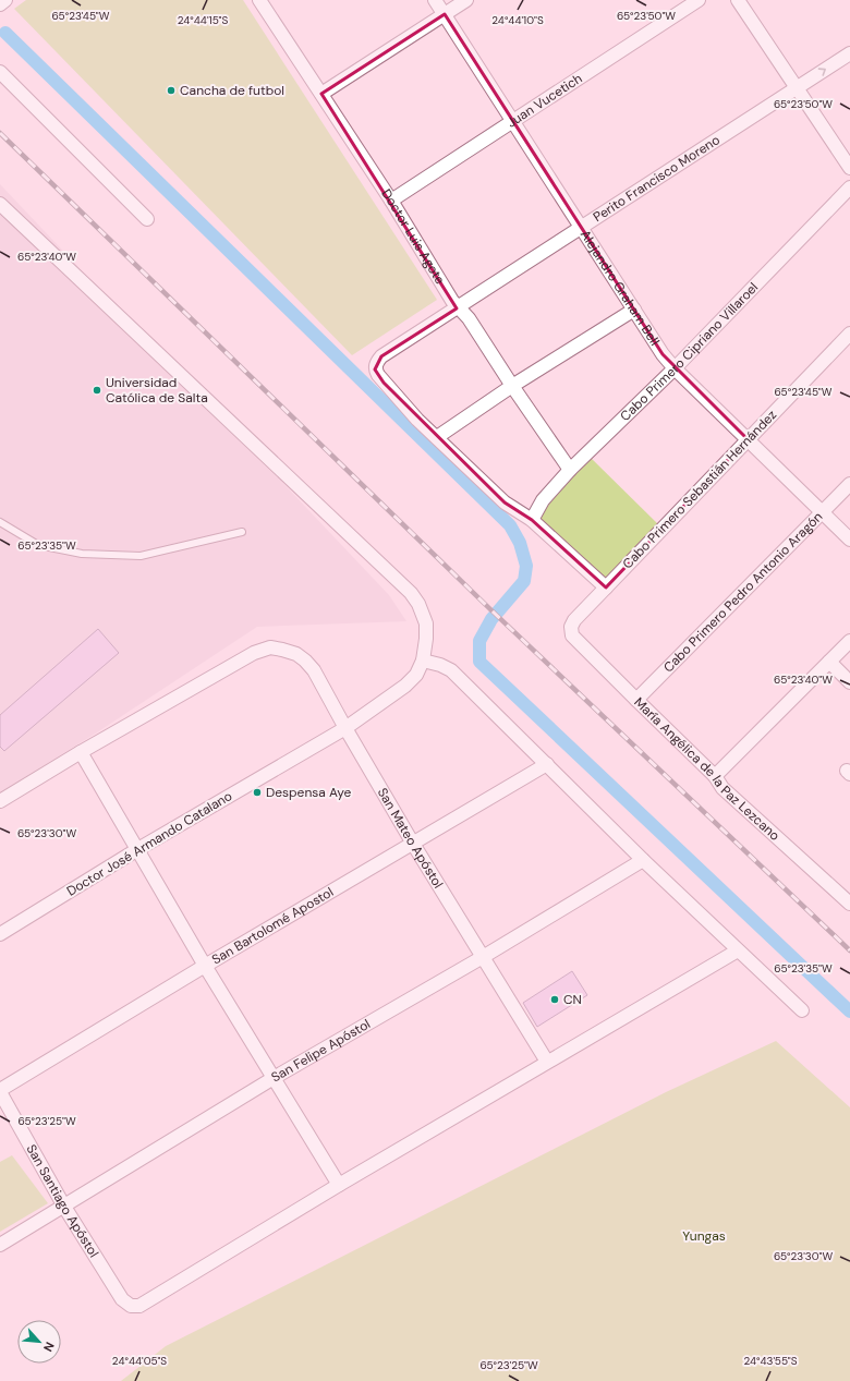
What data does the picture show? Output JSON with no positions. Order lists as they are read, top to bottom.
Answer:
{
  "streets": {
    "street": [
      "Juan Vucetich",
      "Perito Francisco Moreno",
      "Doctor Luis Agote",
      "Alejandro Graham Bell",
      "Cabo Primero Cipriano Villaroel",
      "Cabo Primero Sebastián Hernández",
      "Cabo Primero Pedro Antonio Aragón",
      "María Angélica de la Paz Lezcano",
      "San Mateo Apóstol",
      "Doctor José Armando Catalano",
      "San Bartolomé Apostol",
      "San Felipe Apóstol",
      "San Santiago Apóstol"
    ]
  },
  "crossings": [
    ["Juan Vucetich", "Doctor Luis Agote"],
    ["Juan Vucetich", "Alejandro Graham Bell"],
    ["Perito Francisco Moreno", "Doctor Luis Agote"],
    ["Perito Francisco Moreno", "Alejandro Graham Bell"],
    ["Doctor Luis Agote", "Cabo Primero Cipriano Villaroel"],
    ["Alejandro Graham Bell", "Cabo Primero Cipriano Villaroel"],
    ["Alejandro Graham Bell", "Cabo Primero Sebastián Hernández"],
    ["Alejandro Graham Bell", "Cabo Primero Pedro Antonio Aragón"],
    ["Cabo Primero Sebastián Hernández", "María Angélica de la Paz Lezcano"],
    ["Cabo Primero Pedro Antonio Aragón", "María Angélica de la Paz Lezcano"],
    ["San Mateo Apóstol", "Doctor José Armando Catalano"],
    ["San Mateo Apóstol", "San Bartolomé Apostol"],
    ["San Mateo Apóstol", "San Felipe Apóstol"],
    ["San Bartolomé Apostol", "San Santiago Apóstol"],
    ["San Felipe Apóstol", "San Santiago Apóstol"]
  ],
  "parks": ["Yungas"],
  "places": [
    "Cancha de futbol",
    "Universidad Católica de Salta",
    "Despensa Aye",
    "CN"
  ],
  "north": "bottom right",
  "coordinates": [
    "65°23'45\"W",
    "65°23'50\"W",
    "24°44'15\"S",
    "24°44'10\"S",
    "65°23'40\"W",
    "65°23'35\"W",
    "65°23'30\"W",
    "65°23'25\"W",
    "24°44'05\"S",
    "24°43'55\"S"
  ]
}
